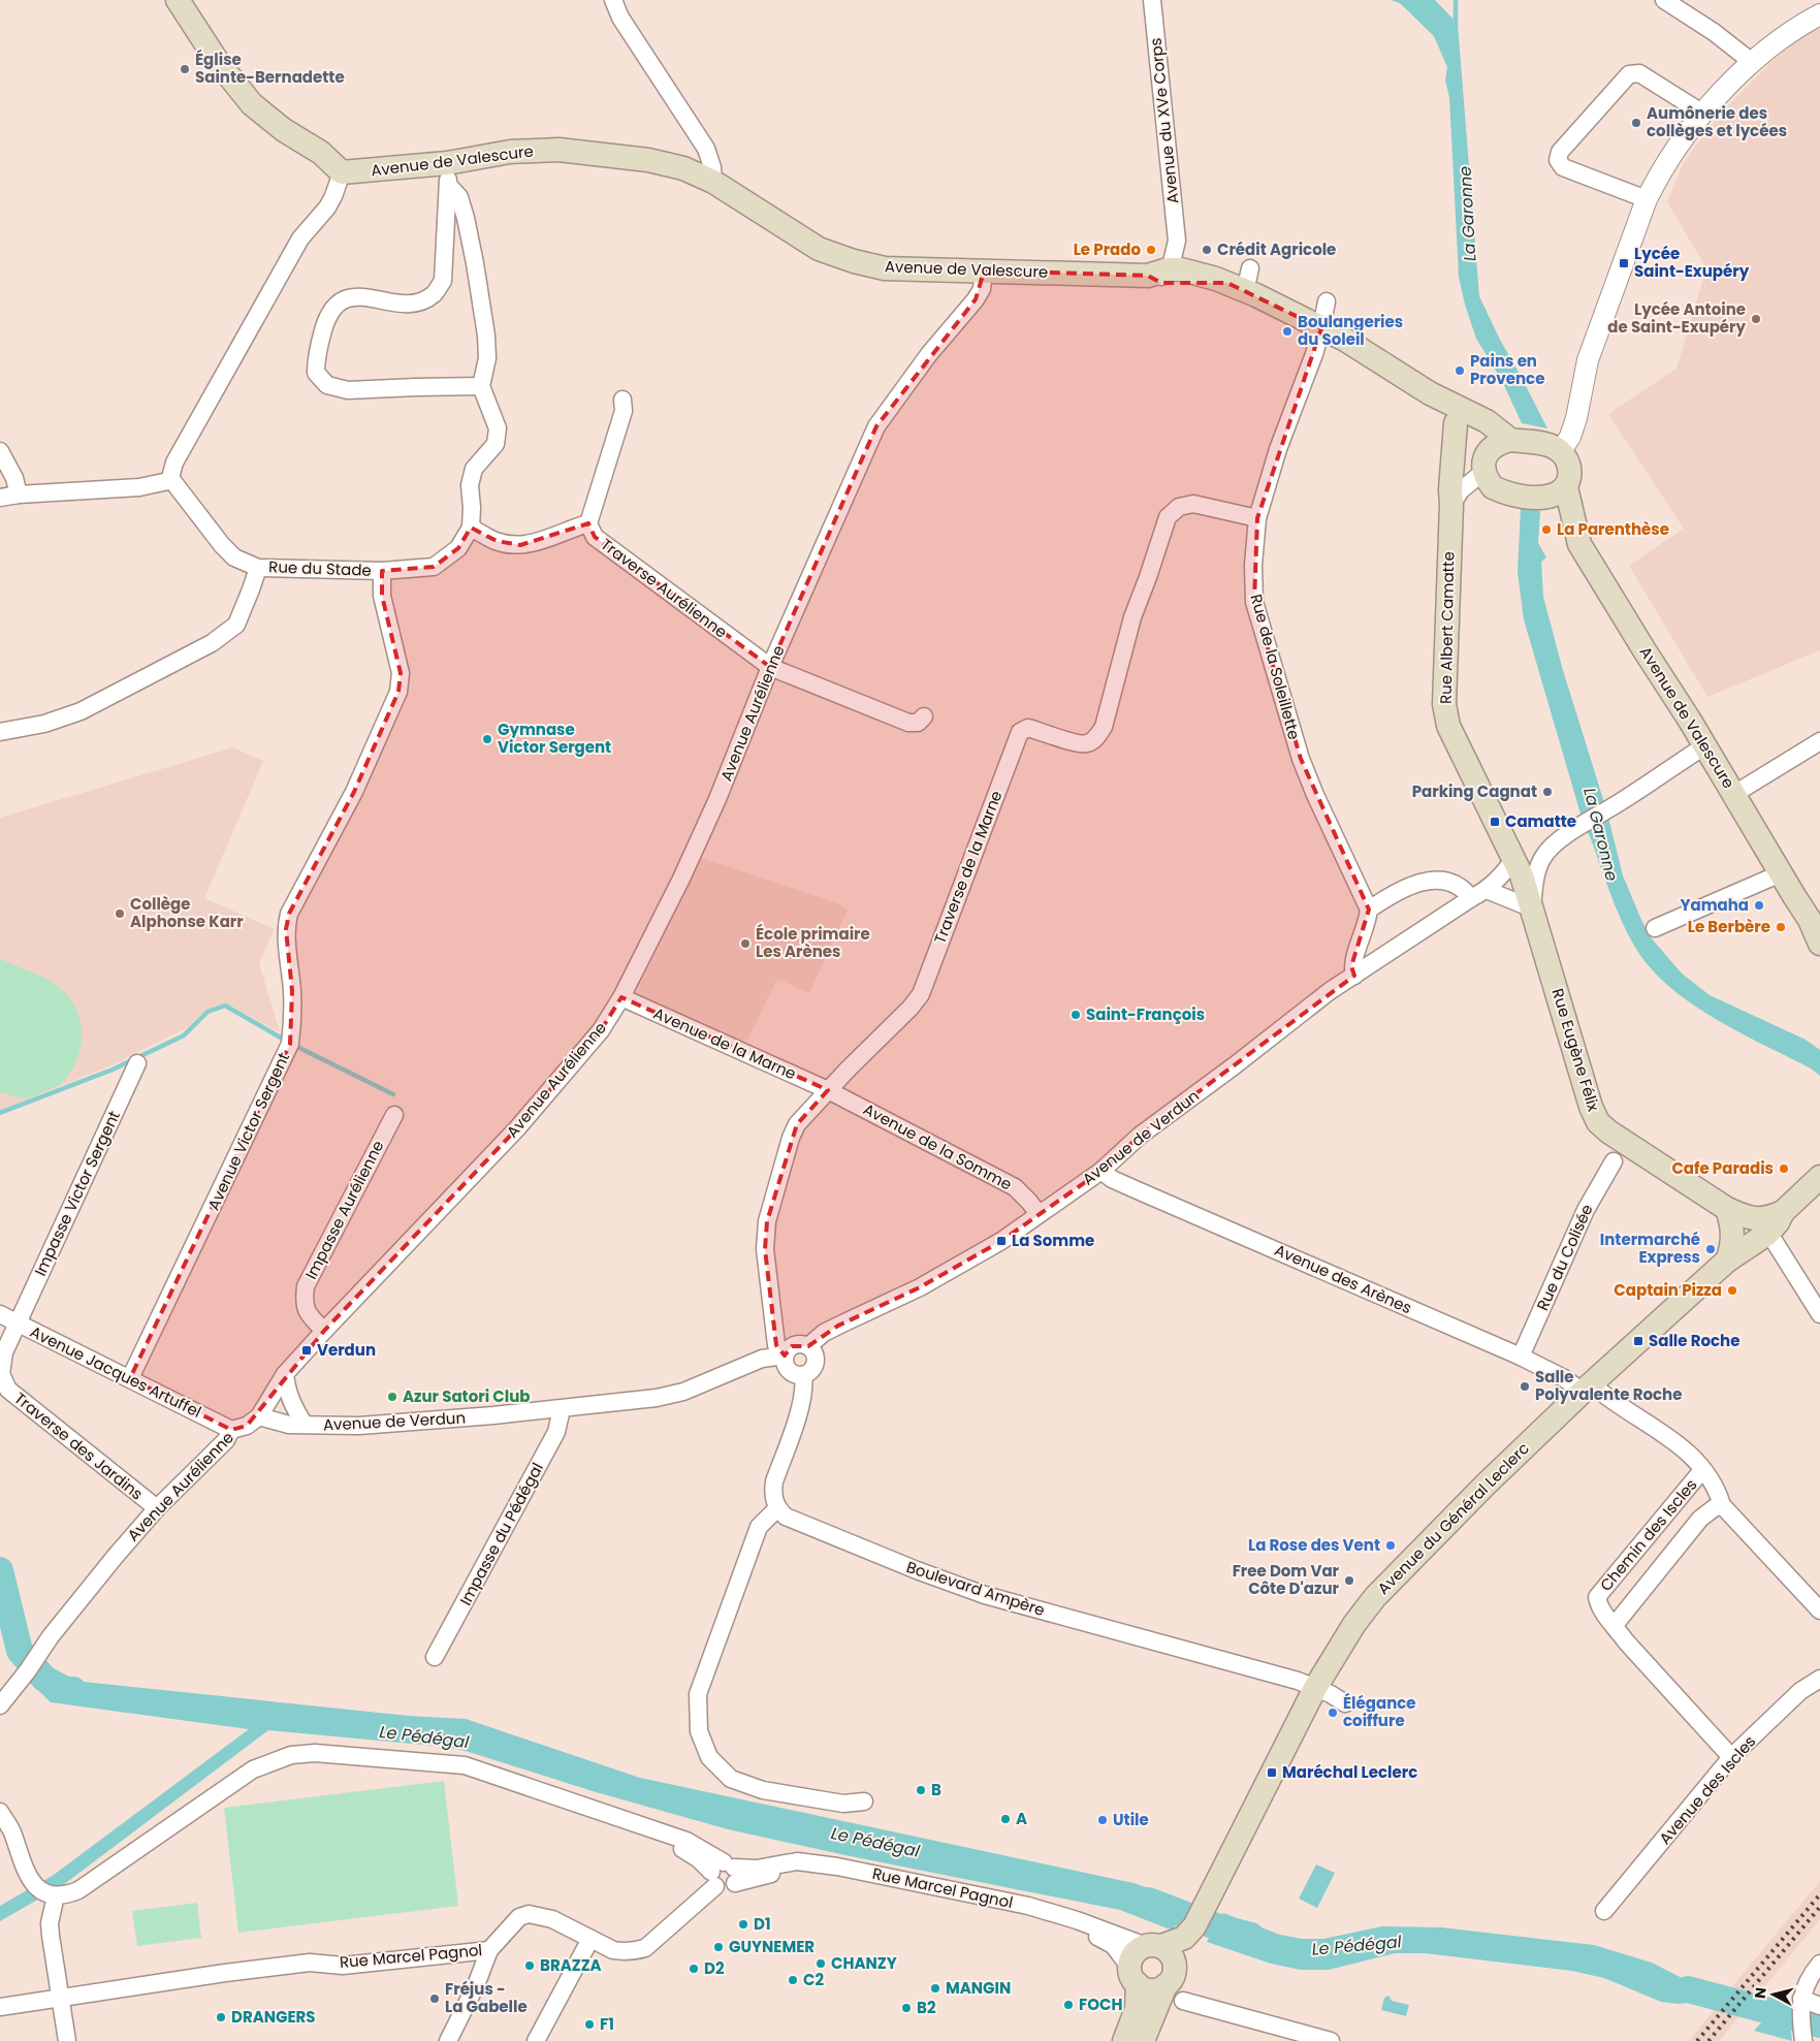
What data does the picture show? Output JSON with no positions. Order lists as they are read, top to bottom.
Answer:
{
  "streets": {
    "main road": [
      "Avenue de Valescure",
      "Rue Albert Camatte",
      "Rue Eugène Félix",
      "Avenue du Général Leclerc"
    ],
    "street": [
      "Avenue du XVe Corps",
      "Rue du Stade",
      "Traverse Aurélienne",
      "Rue de la Soleillette",
      "Avenue Aurélienne",
      "Traverse de la Marne",
      "Avenue de la Marne",
      "Avenue Victor Sergent",
      "Avenue de Verdun",
      "Avenue de la Somme",
      "Impasse Victor Sergent",
      "Impasse Aurélienne",
      "Rue du Colisée",
      "Avenue des Arènes",
      "Avenue Jacques Artuffel",
      "Traverse des Jardins",
      "Impasse du Pédégal",
      "Chemin des Iscles",
      "Boulevard Ampère",
      "Avenue des Iscles",
      "Rue Marcel Pagnol"
    ]
  },
  "crossings": [
    ["Avenue du XVe Corps", "Avenue de Valescure"],
    ["Avenue de Valescure", "Rue Albert Camatte"],
    ["Avenue de Valescure", "Rue de la Soleillette"],
    ["Avenue de Valescure", "Avenue Aurélienne"],
    ["Rue du Stade", "Avenue Victor Sergent"],
    ["Traverse Aurélienne", "Avenue Aurélienne"],
    ["Rue Albert Camatte", "Rue Eugène Félix"],
    ["Rue Albert Camatte", "Avenue de Verdun"],
    ["Rue de la Soleillette", "Traverse de la Marne"],
    ["Avenue Aurélienne", "Avenue de la Marne"],
    ["Avenue Aurélienne", "Avenue de Verdun"],
    ["Avenue Aurélienne", "Impasse Aurélienne"],
    ["Avenue Aurélienne", "Avenue Jacques Artuffel"],
    ["Avenue Aurélienne", "Traverse des Jardins"],
    ["Traverse de la Marne", "Avenue de la Marne"],
    ["Traverse de la Marne", "Avenue de Verdun"],
    ["Traverse de la Marne", "Avenue de la Somme"],
    ["Avenue de la Marne", "Avenue de la Somme"],
    ["Rue Eugène Félix", "Avenue de Verdun"],
    ["Rue Eugène Félix", "Avenue du Général Leclerc"],
    ["Avenue Victor Sergent", "Avenue Jacques Artuffel"],
    ["Avenue de Verdun", "Avenue de la Somme"],
    ["Avenue de Verdun", "Avenue des Arènes"],
    ["Avenue de Verdun", "Impasse du Pédégal"],
    ["Impasse Victor Sergent", "Avenue Jacques Artuffel"],
    ["Impasse Victor Sergent", "Traverse des Jardins"],
    ["Rue du Colisée", "Avenue des Arènes"],
    ["Avenue des Arènes", "Avenue du Général Leclerc"],
    ["Avenue des Arènes", "Chemin des Iscles"],
    ["Avenue Jacques Artuffel", "Traverse des Jardins"],
    ["Avenue du Général Leclerc", "Boulevard Ampère"],
    ["Avenue du Général Leclerc", "Rue Marcel Pagnol"],
    ["Chemin des Iscles", "Avenue des Iscles"]
  ],
  "water": ["La Garonne", "Le Pédégal"],
  "places": {
    "other": [
      "Église Sainte-Bernadette",
      "Aumônerie des collèges et lycées",
      "Le Prado",
      "Crédit Agricole",
      "Lycée Antoine de Saint-Exupéry",
      "Boulangeries du Soleil",
      "Pains en Provence",
      "La Parenthèse",
      "Gymnase Victor Sergent",
      "Parking Cagnat",
      "Yamaha",
      "Collège Alphonse Karr",
      "Le Berbère",
      "École primaire Les Arènes",
      "Saint-François",
      "Cafe Paradis",
      "Intermarché Express",
      "Captain Pizza",
      "Salle Polyvalente Roche",
      "Azur Satori Club",
      "La Rose des Vent",
      "Free Dom Var Côte D'azur",
      "Élégance coiffure",
      "B",
      "A",
      "Utile",
      "D1",
      "GUYNEMER",
      "CHANZY",
      "BRAZZA",
      "D2",
      "C2",
      "MANGIN",
      "Fréjus - La Gabelle",
      "FOCH",
      "B2",
      "DRANGERS",
      "F1"
    ],
    "transit": [
      "Lycée Saint-Exupéry",
      "Camatte",
      "La Somme",
      "Salle Roche",
      "Verdun",
      "Maréchal Leclerc"
    ]
  },
  "north": "left"
}
